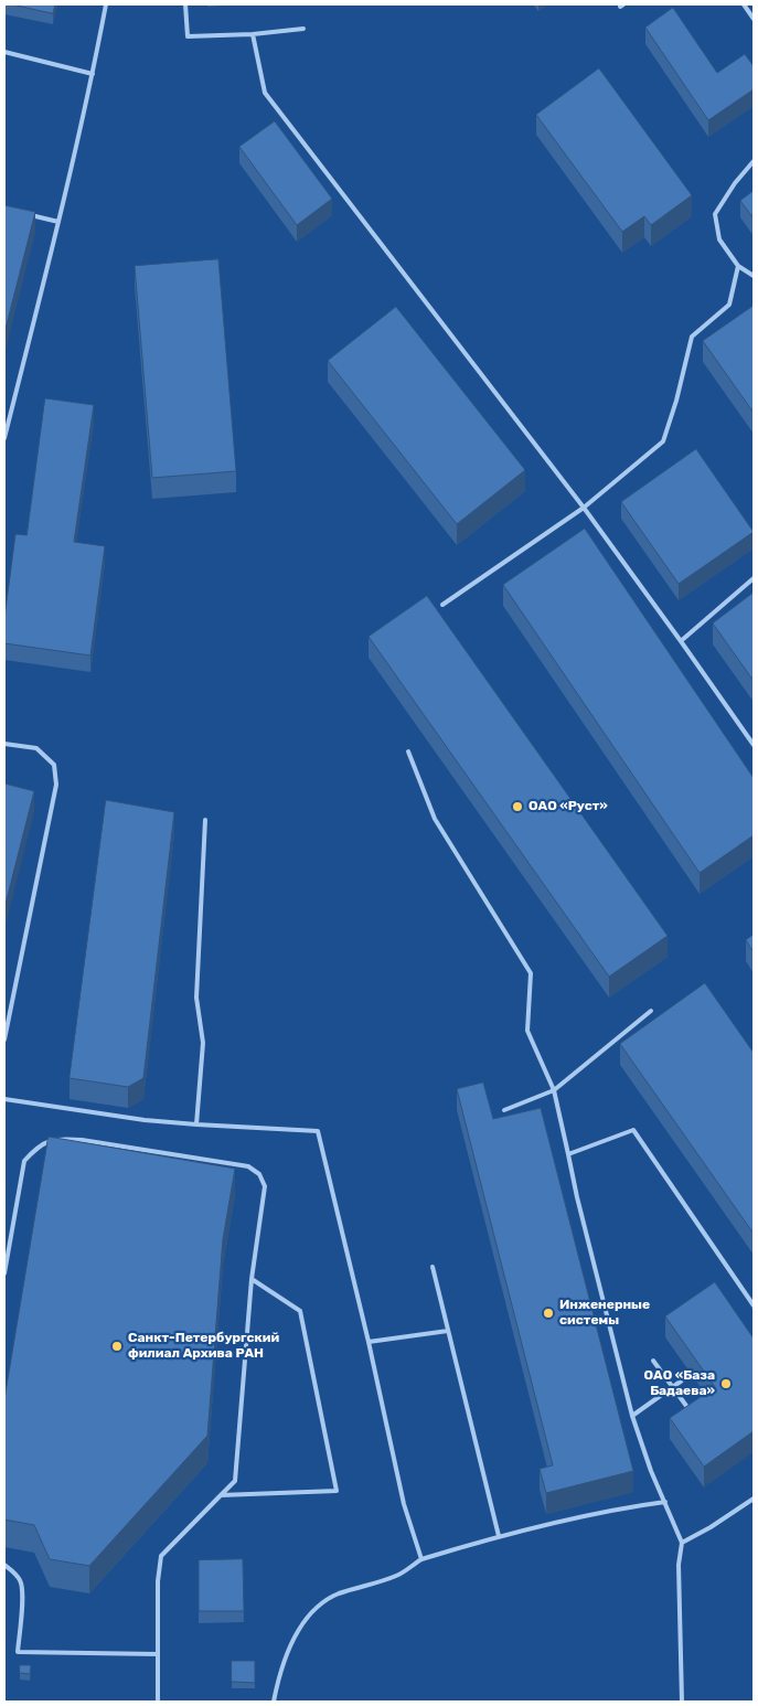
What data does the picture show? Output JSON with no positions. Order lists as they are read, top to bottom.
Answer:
{
  "places": [
    "ОАО «Руст»",
    "Инженерные системы",
    "Санкт-Петербургский филиал Архива РАН",
    "ОАО «База Бадаева»"
  ]
}
